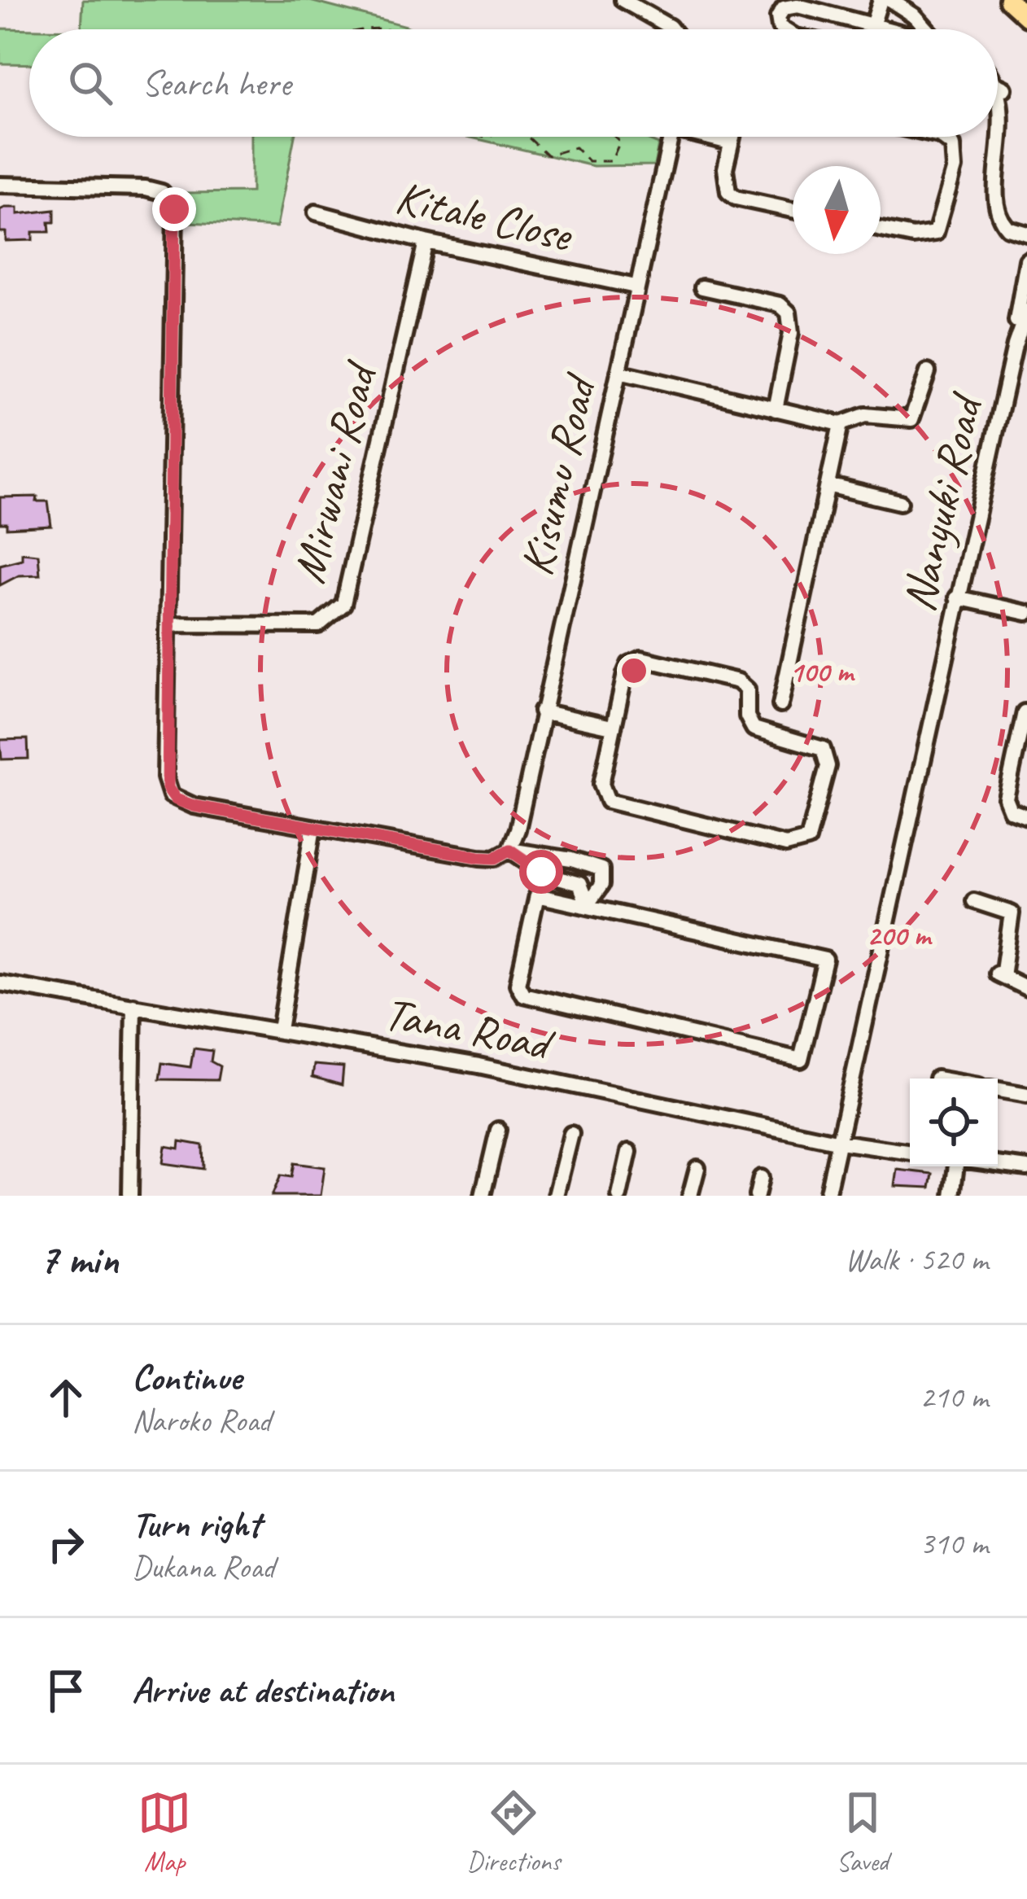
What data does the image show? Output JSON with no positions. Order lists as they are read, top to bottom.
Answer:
{
  "streets": {
    "street": [
      "Kitale Close",
      "Mirwani Road",
      "Kisumu Road",
      "Nanyuki Road",
      "Tana Road"
    ]
  },
  "crossings": [
    ["Kitale Close", "Mirwani Road"],
    ["Kitale Close", "Kisumu Road"],
    ["Nanyuki Road", "Tana Road"]
  ],
  "north": "bottom",
  "page": {
    "search": "Search here",
    "heading": ["7 min", "Walk · 520 m"],
    "list": [
      ["Continue", "Naroko Road", "210 m"],
      ["Turn right", "Dukana Road", "310 m"],
      "Arrive at destination"
    ],
    "nav": ["Map", "Directions", "Saved"]
  },
  "rings": ["100 m", "200 m"]
}
